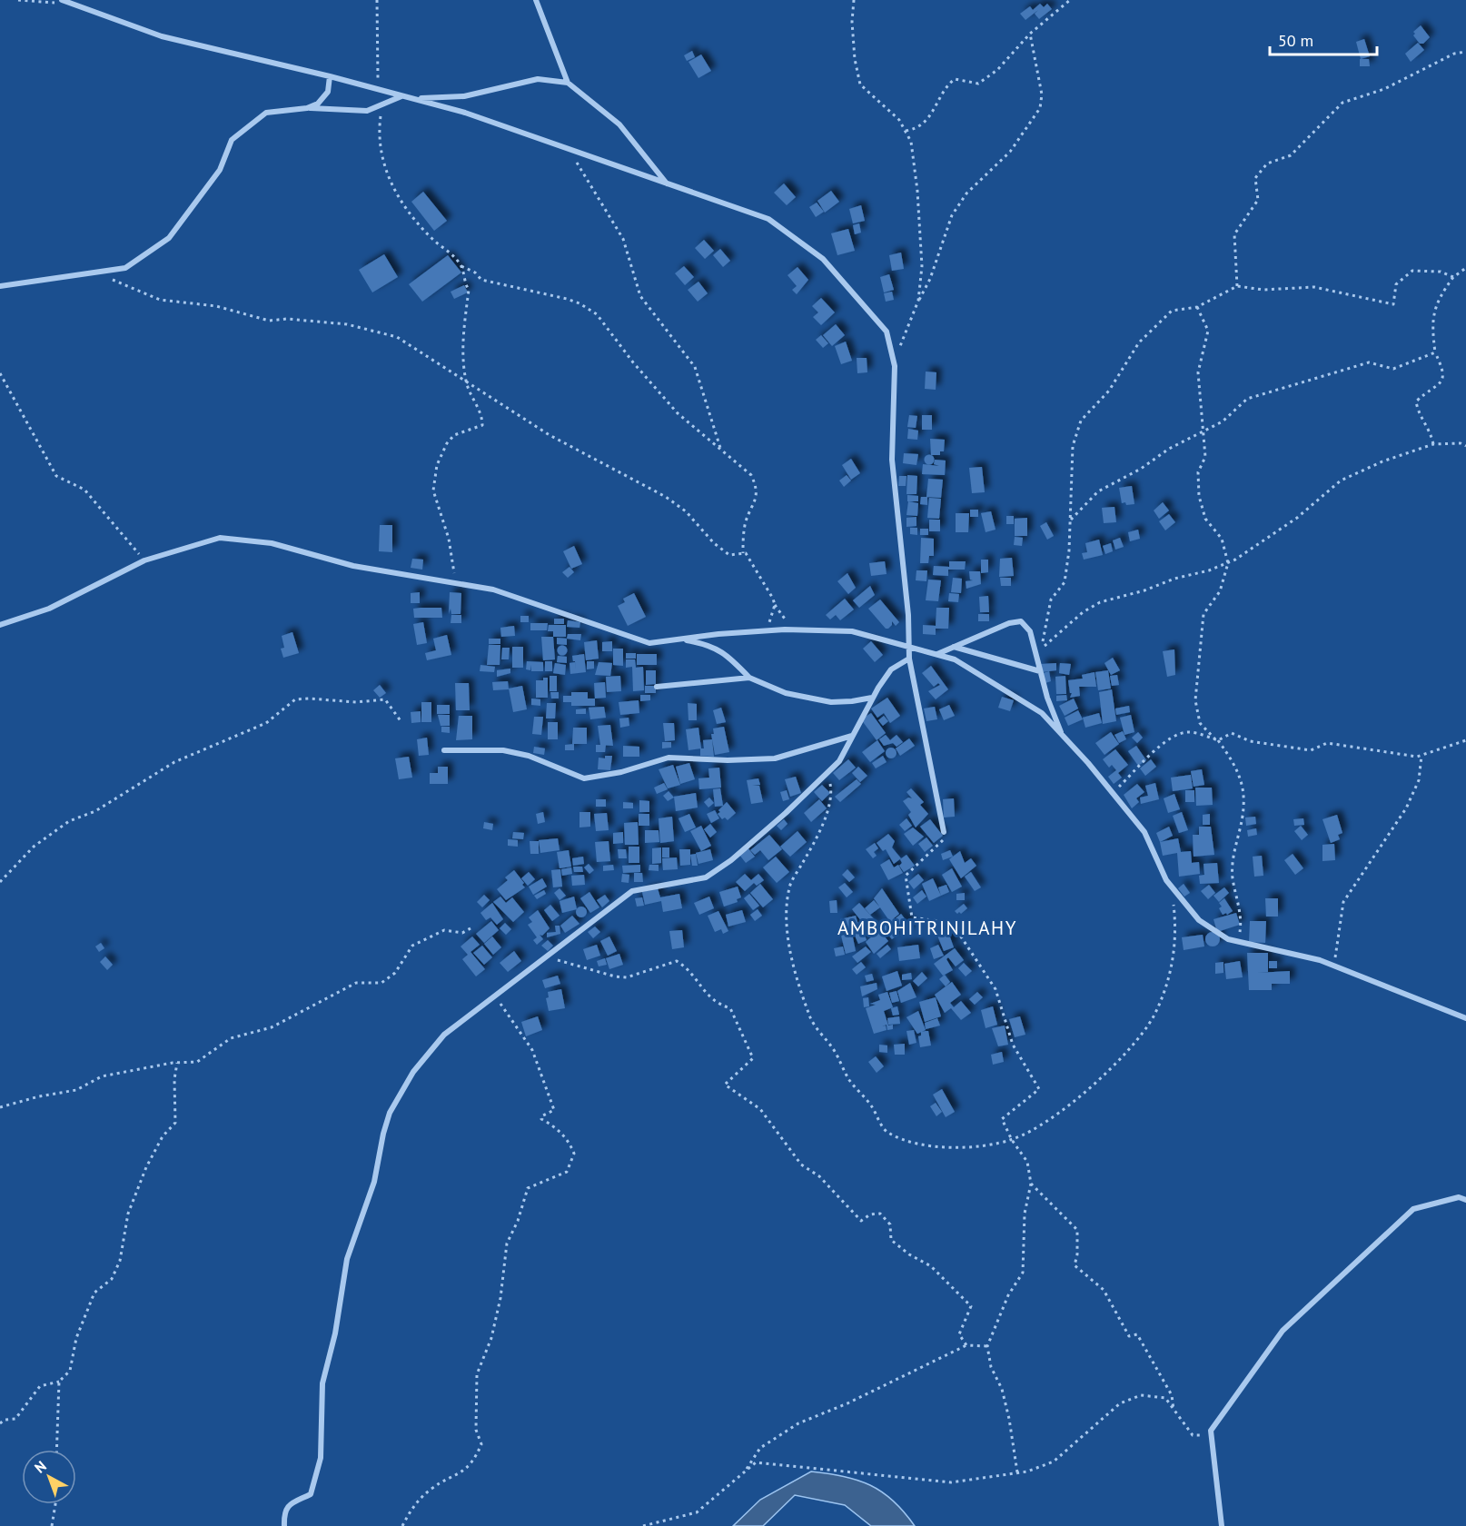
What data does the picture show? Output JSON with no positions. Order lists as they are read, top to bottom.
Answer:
{
  "districts": ["AMBOHITRINILAHY"],
  "scale_bar": "50 m",
  "north": "top left"
}
